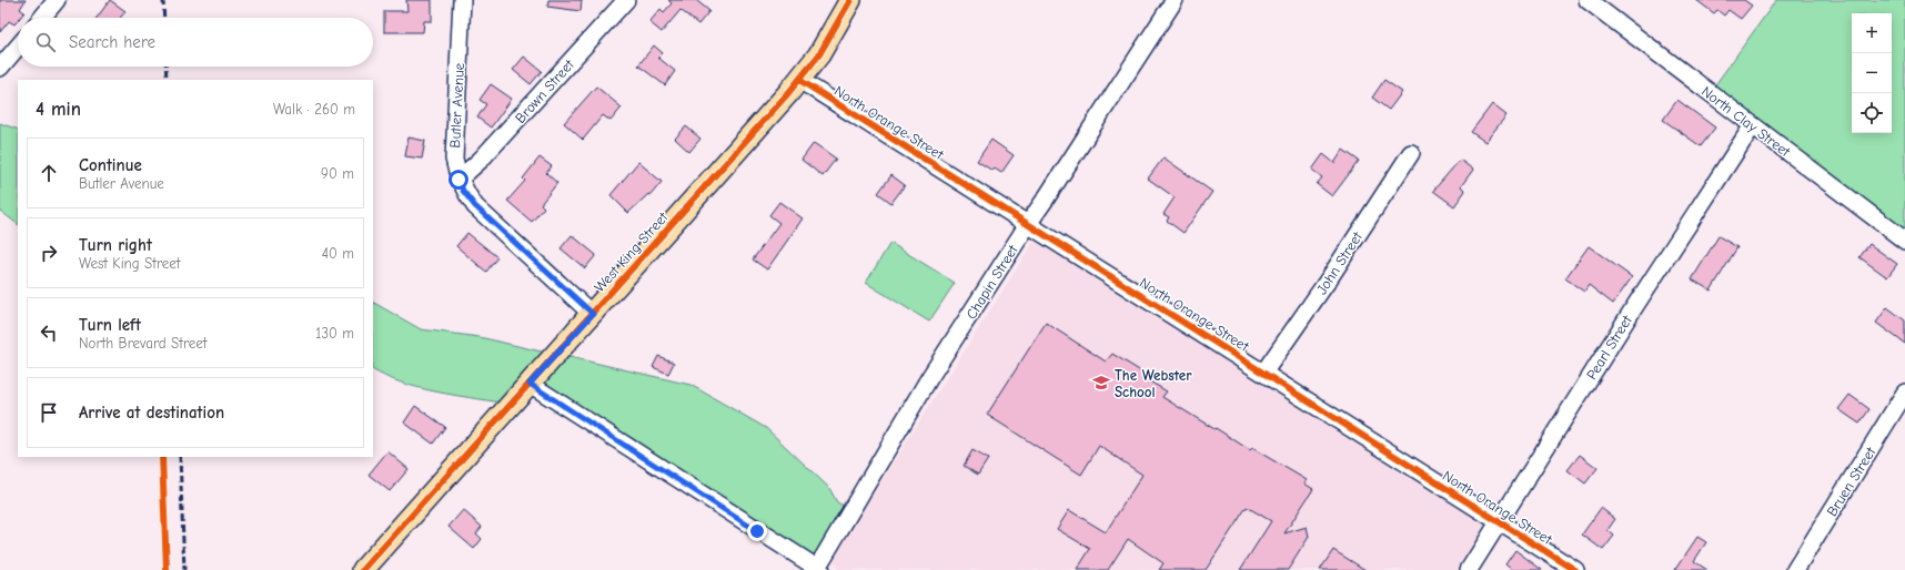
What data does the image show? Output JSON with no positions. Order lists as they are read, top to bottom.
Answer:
{
  "streets": {
    "main road": ["West King Street"],
    "street": [
      "Brown Street",
      "Butler Avenue",
      "North Clay Street",
      "North Orange Street",
      "John Street",
      "Chapin Street",
      "Pearl Street",
      "Bruen Street"
    ]
  },
  "crossings": [
    ["Brown Street", "Butler Avenue"],
    ["Butler Avenue", "West King Street"],
    ["North Clay Street", "Pearl Street"],
    ["North Orange Street", "West King Street"],
    ["North Orange Street", "John Street"],
    ["North Orange Street", "Chapin Street"],
    ["North Orange Street", "Pearl Street"]
  ],
  "places": {
    "school or university": ["The Webster School"]
  },
  "page": {
    "map_buttons": ["+", "−"],
    "search": "Search here",
    "heading": ["4 min", "Walk · 260 m"],
    "list": [
      ["Continue", "Butler Avenue", "90 m"],
      ["Turn right", "West King Street", "40 m"],
      ["Turn left", "North Brevard Street", "130 m"],
      "Arrive at destination"
    ]
  }
}
